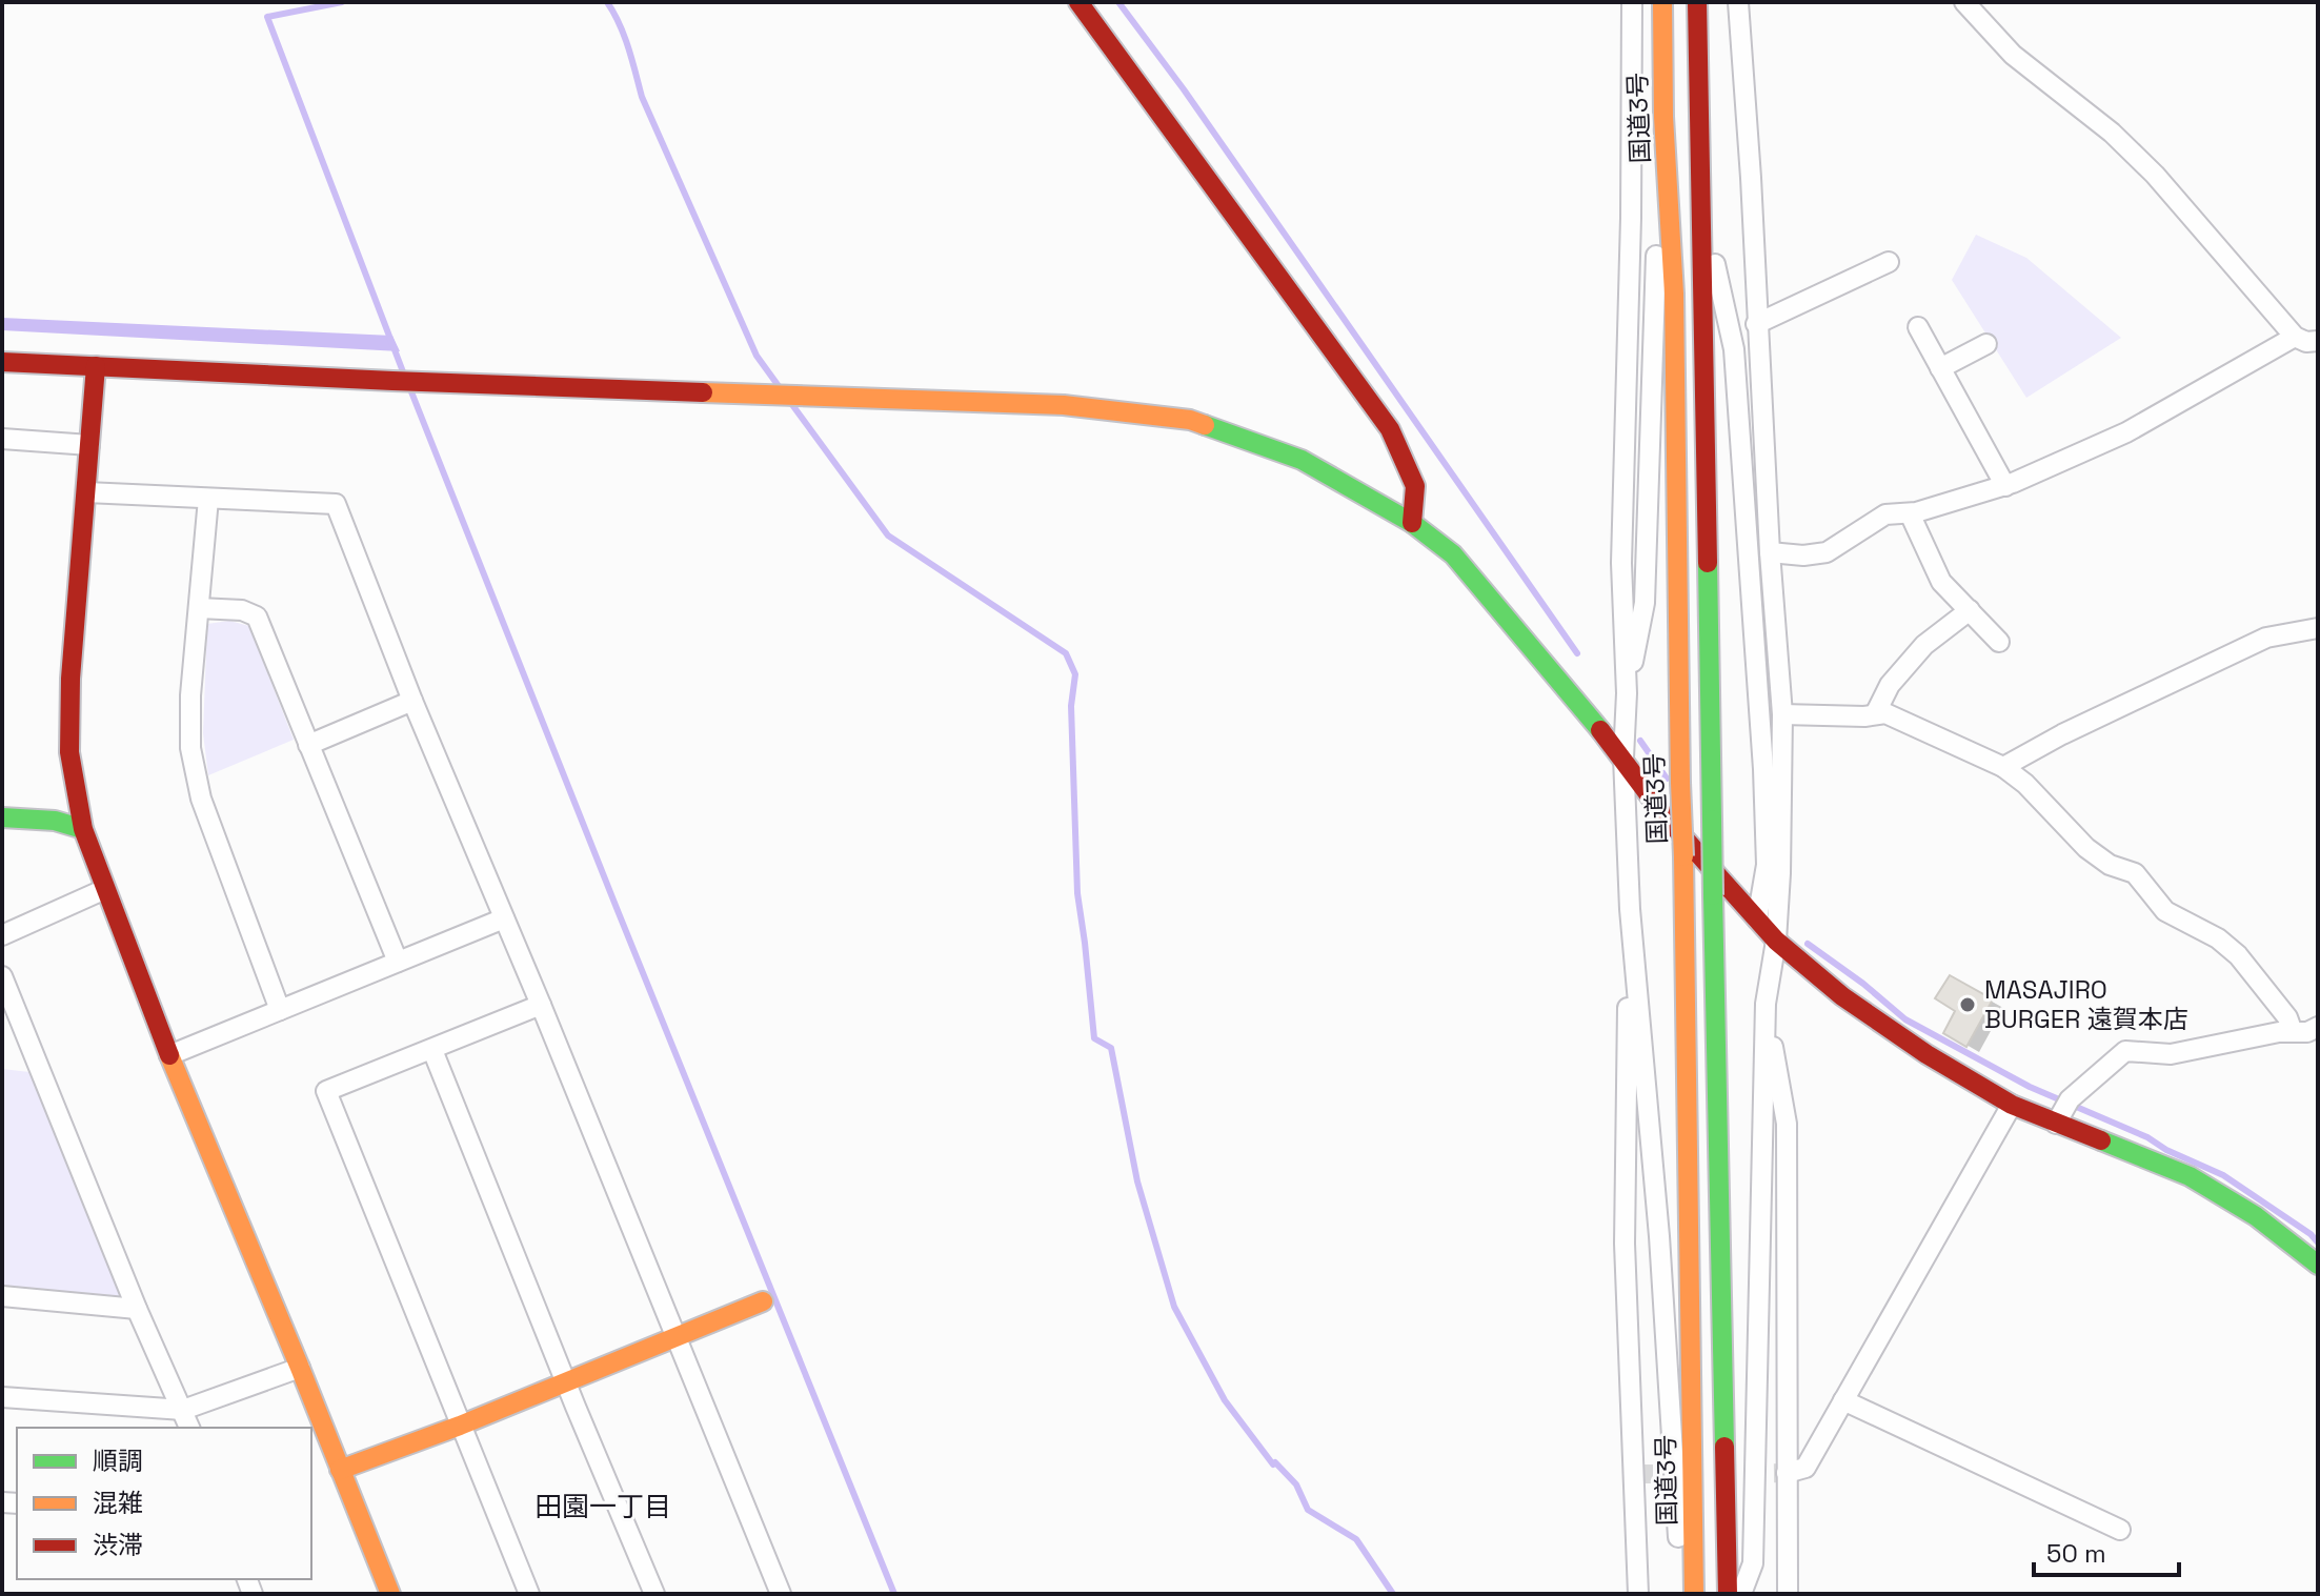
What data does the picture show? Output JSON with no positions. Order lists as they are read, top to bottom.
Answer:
{
  "streets": {
    "main road": ["国道3号"]
  },
  "districts": ["田園一丁目"],
  "places": ["MASAJIRO BURGER 遠賀本店"],
  "legend": ["順調", "混雑", "渋滞"],
  "scale_bar": "50 m"
}
